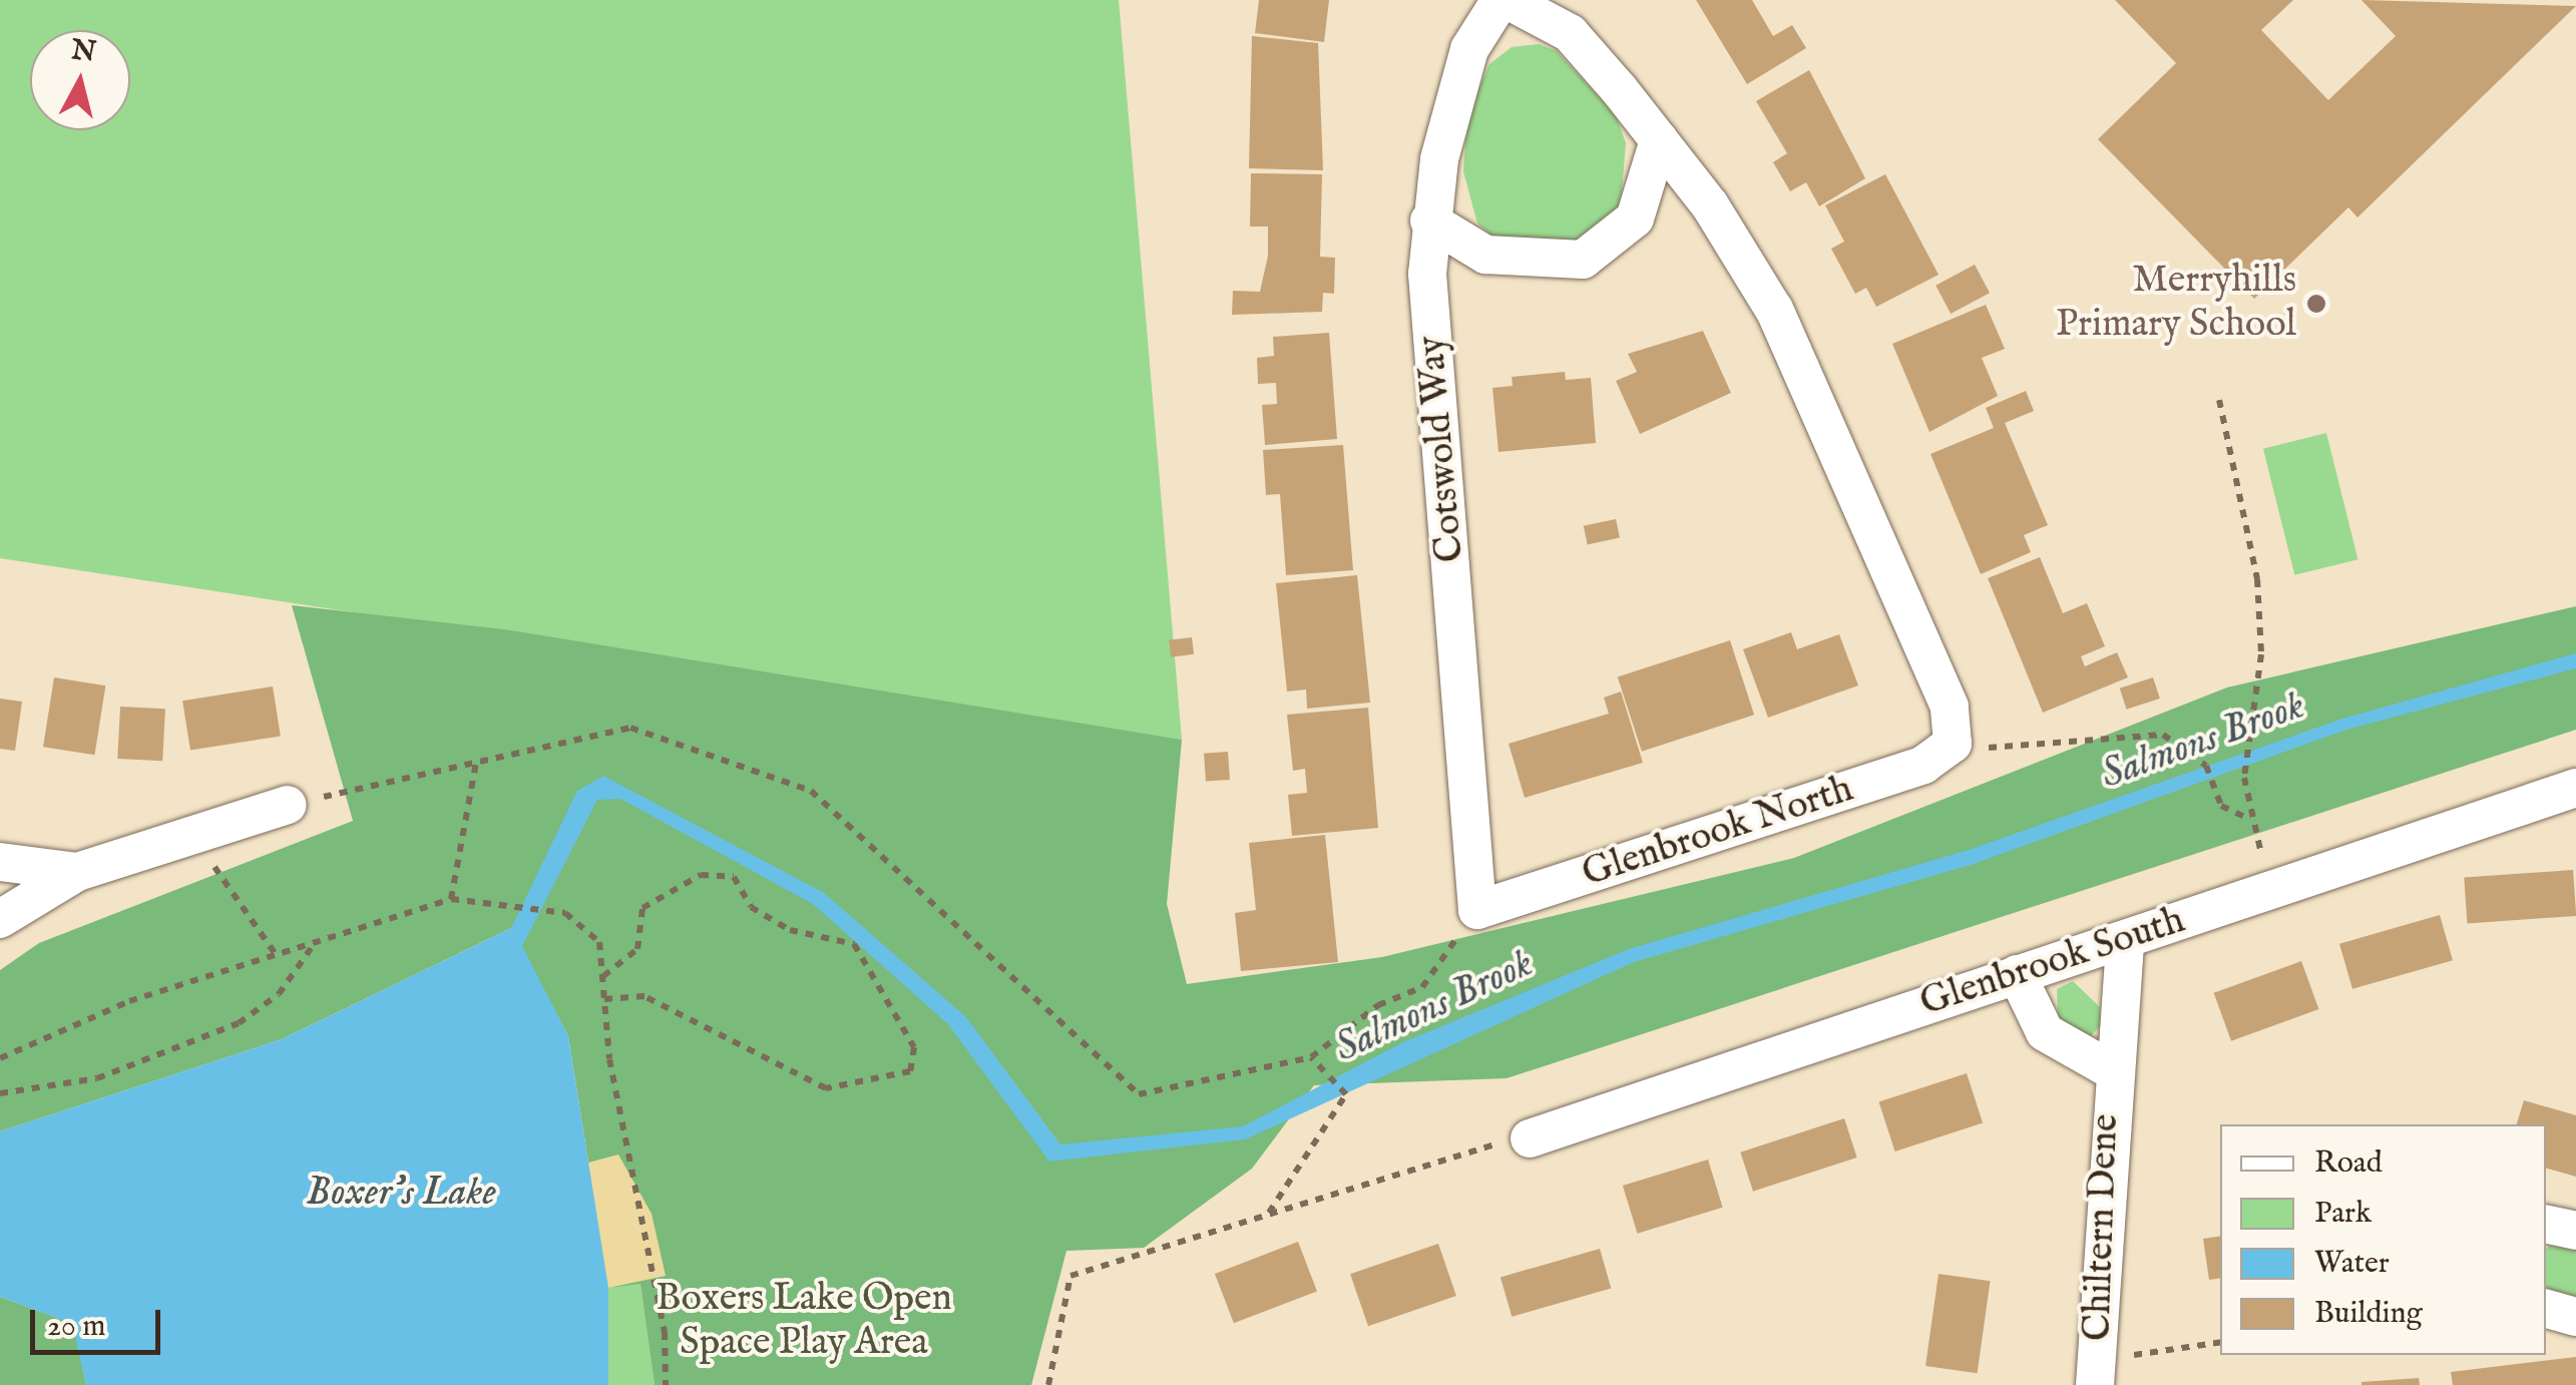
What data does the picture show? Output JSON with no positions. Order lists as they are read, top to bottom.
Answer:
{
  "streets": {
    "street": [
      "Cotswold Way",
      "Glenbrook North",
      "Glenbrook South",
      "Chiltern Dene"
    ]
  },
  "crossings": [
    ["Cotswold Way", "Glenbrook North"],
    ["Glenbrook South", "Chiltern Dene"]
  ],
  "water": ["Salmons Brook", "Boxer's Lake"],
  "parks": ["Boxers Lake Open Space Play Area"],
  "places": ["Merryhills Primary School"],
  "legend": [
    "Road",
    "Park",
    "Water",
    "Building"
  ],
  "scale_bar": "20 m",
  "north": "top"
}
